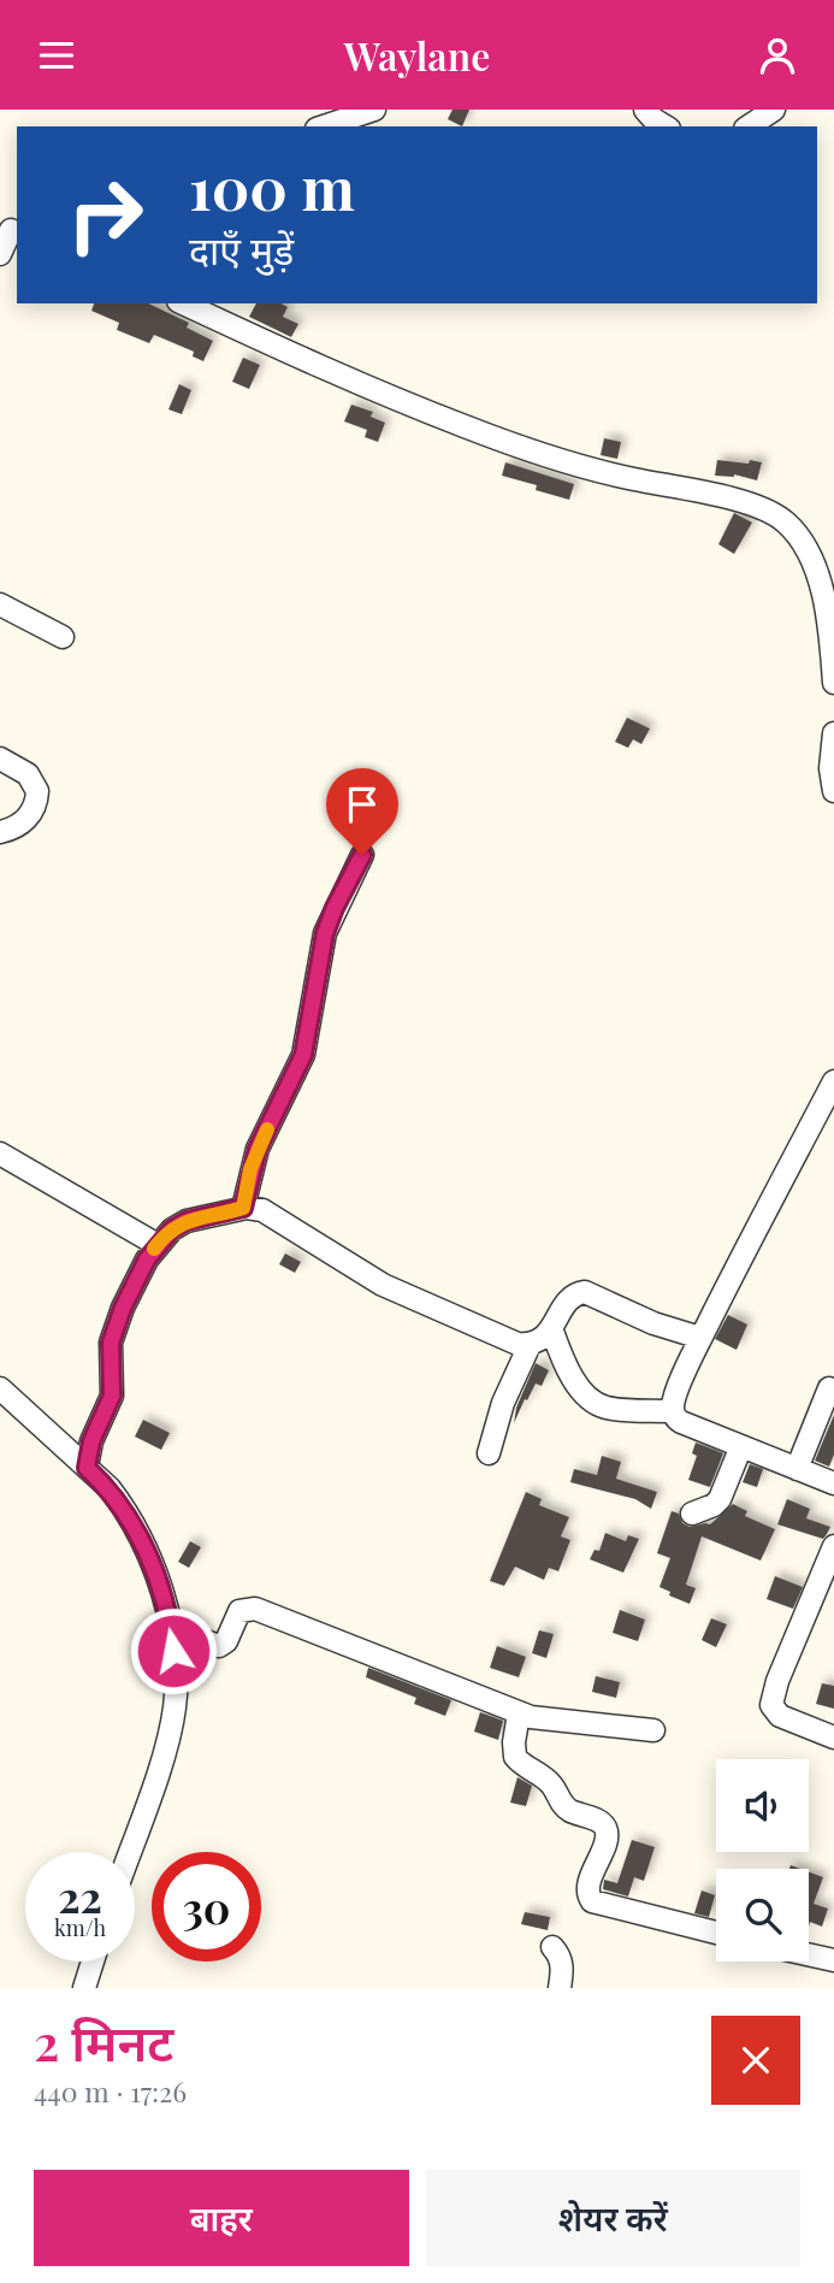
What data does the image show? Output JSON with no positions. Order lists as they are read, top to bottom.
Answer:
{
  "page": {
    "header": "Waylane",
    "turn": ["100 m", "दाएँ मुड़ें"],
    "speed": "22 km/h",
    "limit": "30",
    "heading": ["2 मिनट", "440 m · 17:26"],
    "buttons": ["बाहर", "शेयर करें"]
  }
}
